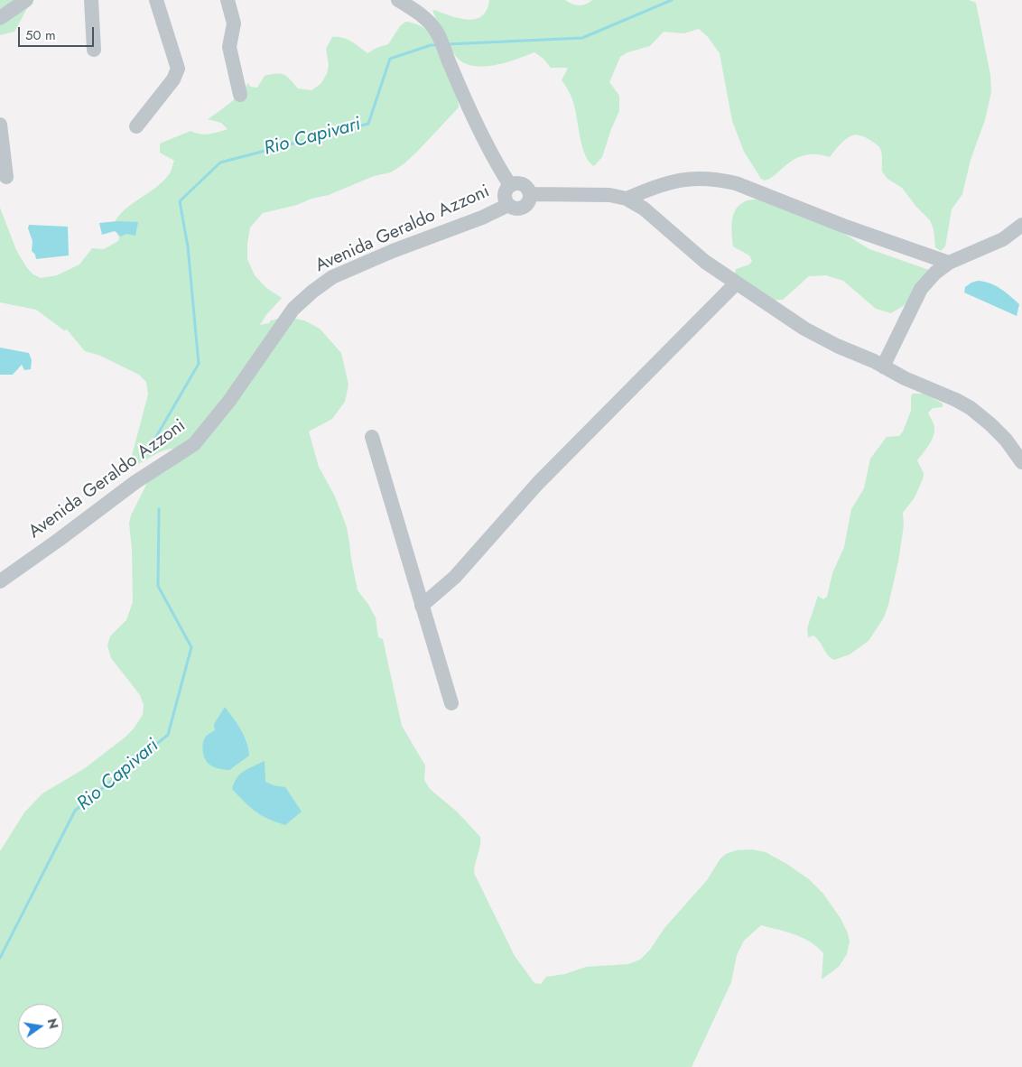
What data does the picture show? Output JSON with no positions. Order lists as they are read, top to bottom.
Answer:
{
  "streets": {
    "street": ["Avenida Geraldo Azzoni"]
  },
  "water": ["Rio Capivari"],
  "scale_bar": "50 m",
  "north": "right"
}
